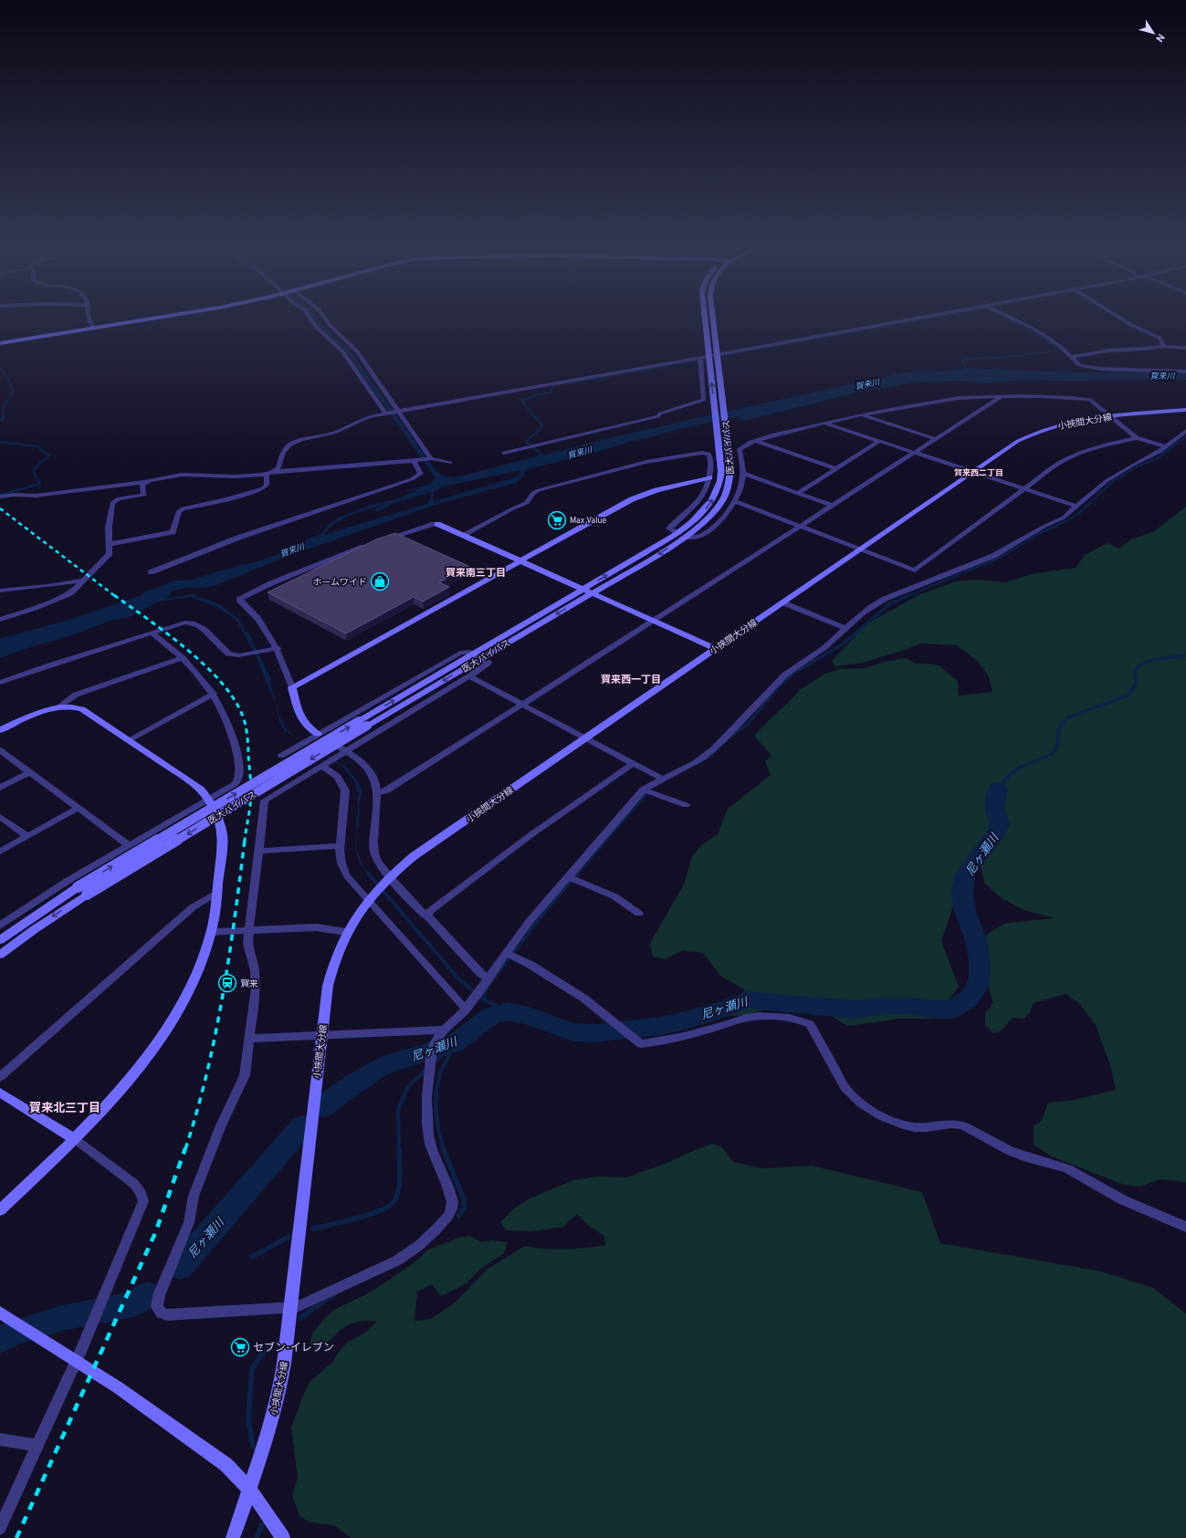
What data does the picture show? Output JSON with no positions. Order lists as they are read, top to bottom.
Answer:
{
  "streets": {
    "main road": ["小挾間大分線", "医大バイパス"]
  },
  "districts": [
    "賀来西二丁目",
    "賀来南三丁目",
    "賀来西一丁目",
    "賀来北三丁目"
  ],
  "water": ["賀来川", "尼ヶ瀬川"],
  "places": {
    "supermarket": ["Max Value", "セブン-イレブン"],
    "shop": ["ホームワイド"],
    "station": ["賀来"]
  },
  "north": "bottom right"
}
